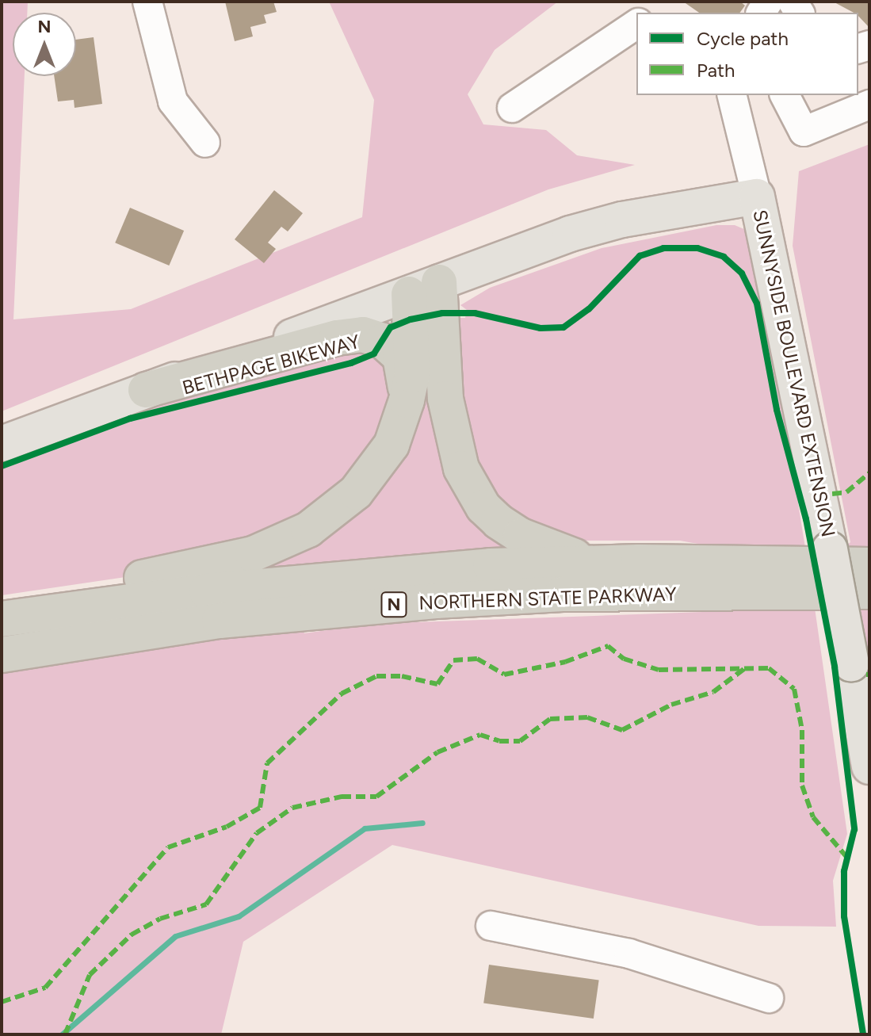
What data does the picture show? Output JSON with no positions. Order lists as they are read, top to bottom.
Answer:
{
  "streets": {
    "highway": ["NORTHERN STATE PARKWAY", "N"],
    "main road": ["SUNNYSIDE BOULEVARD EXTENSION"],
    "cycle path": ["BETHPAGE BIKEWAY"]
  },
  "legend": ["Cycle path", "Path"],
  "north": "top"
}
